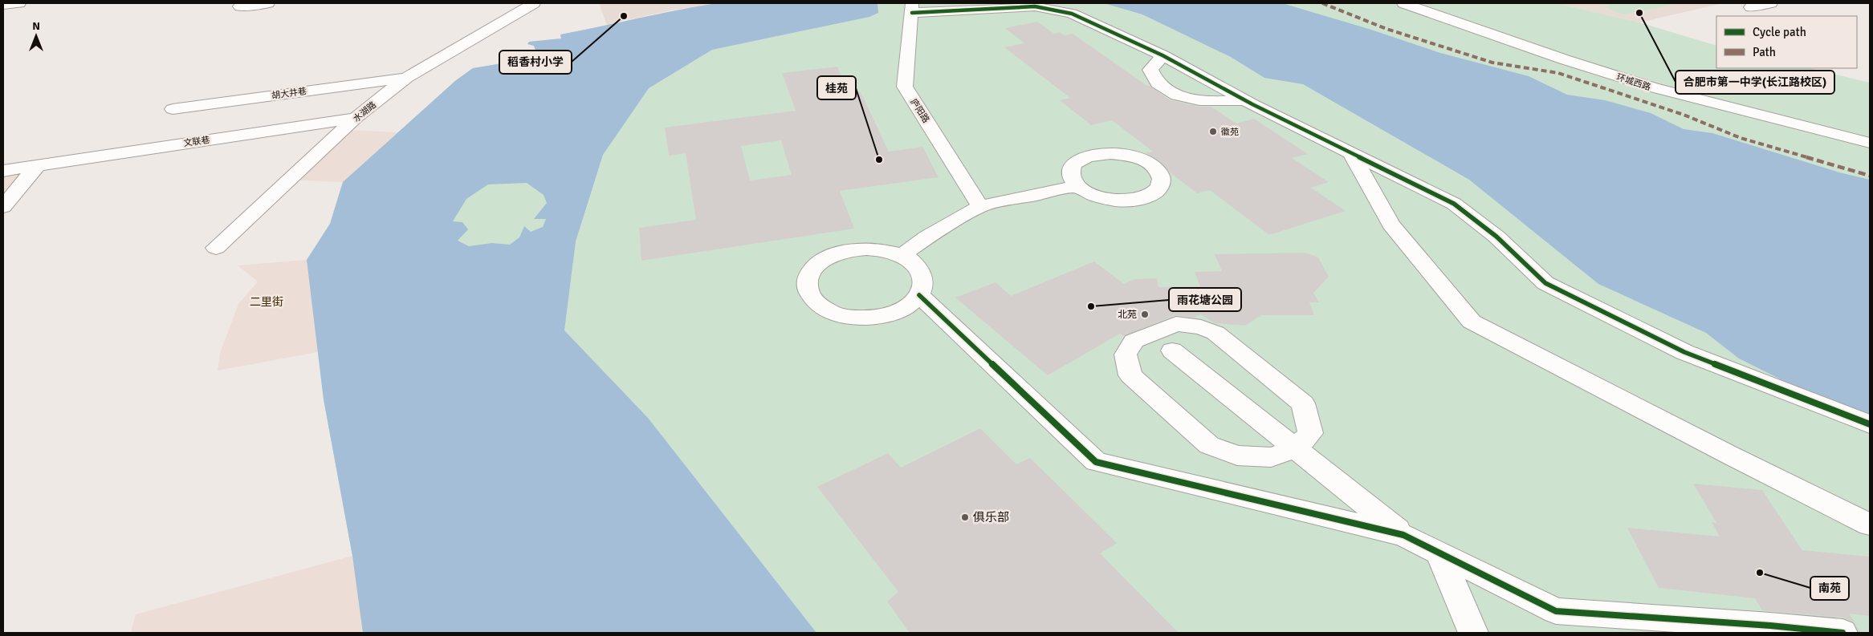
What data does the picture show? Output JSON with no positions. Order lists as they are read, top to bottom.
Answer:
{
  "streets": {
    "street": [
      "环城西路",
      "胡大井巷",
      "庐阳路",
      "水湖路",
      "文联巷"
    ]
  },
  "crossings": [
    ["胡大井巷", "水湖路"],
    ["水湖路", "文联巷"]
  ],
  "districts": ["二里街"],
  "places": [
    "合肥市第一中学(长江路校区)",
    "稻香村小学",
    "徽苑",
    "桂苑",
    "雨花塘公园",
    "北苑",
    "俱乐部",
    "南苑"
  ],
  "legend": ["Cycle path", "Path"],
  "north": "top"
}
